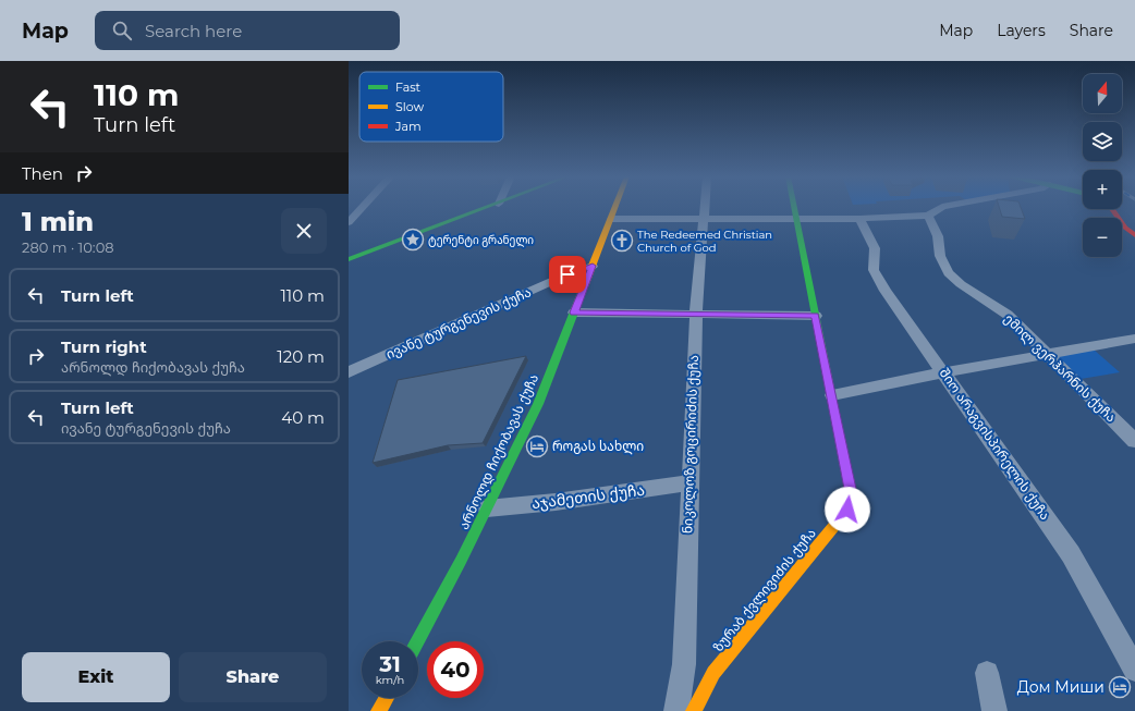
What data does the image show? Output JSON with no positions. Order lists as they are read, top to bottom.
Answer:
{
  "streets": {
    "main road": ["არნოლდ ჩიქობავას ქუჩა", "ზურაბ ქვლივიძის ქუჩა"],
    "street": [
      "ივანე ტურგენევის ქუჩა",
      "ემილ ვერჰარნის ქუჩა",
      "ნიკოლოზ გოცირიძის ქუჩა",
      "შიო არაგვისპირელის ქუჩა",
      "აჯამეთის ქუჩა"
    ]
  },
  "crossings": [
    ["ივანე ტურგენევის ქუჩა", "არნოლდ ჩიქობავას ქუჩა"],
    ["ნიკოლოზ გოცირიძის ქუჩა", "აჯამეთის ქუჩა"],
    ["არნოლდ ჩიქობავას ქუჩა", "აჯამეთის ქუჩა"]
  ],
  "places": {
    "place": ["ტერენტი გრანელი"],
    "church": ["The Redeemed Christian Church of God"],
    "hotel": ["როგას სახლი", "Дом Миши"]
  },
  "legend": ["Fast", "Slow", "Jam"],
  "north": "top",
  "page": {
    "header": "Map",
    "search": "Search here",
    "nav": ["Map", "Layers", "Share"],
    "turn": ["110 m", "Turn left"],
    "map_buttons": ["+", "−"],
    "then": "Then",
    "heading": ["1 min", "280 m · 10:08"],
    "list": [
      {
        "name": "Turn left",
        "value": "110 m"
      },
      {
        "name": "Turn right",
        "note": "არნოლდ ჩიქობავას ქუჩა",
        "value": "120 m"
      },
      {
        "name": "Turn left",
        "note": "ივანე ტურგენევის ქუჩა",
        "value": "40 m"
      }
    ],
    "speed": "31 km/h",
    "limit": "40",
    "buttons": ["Exit", "Share"]
  }
}
